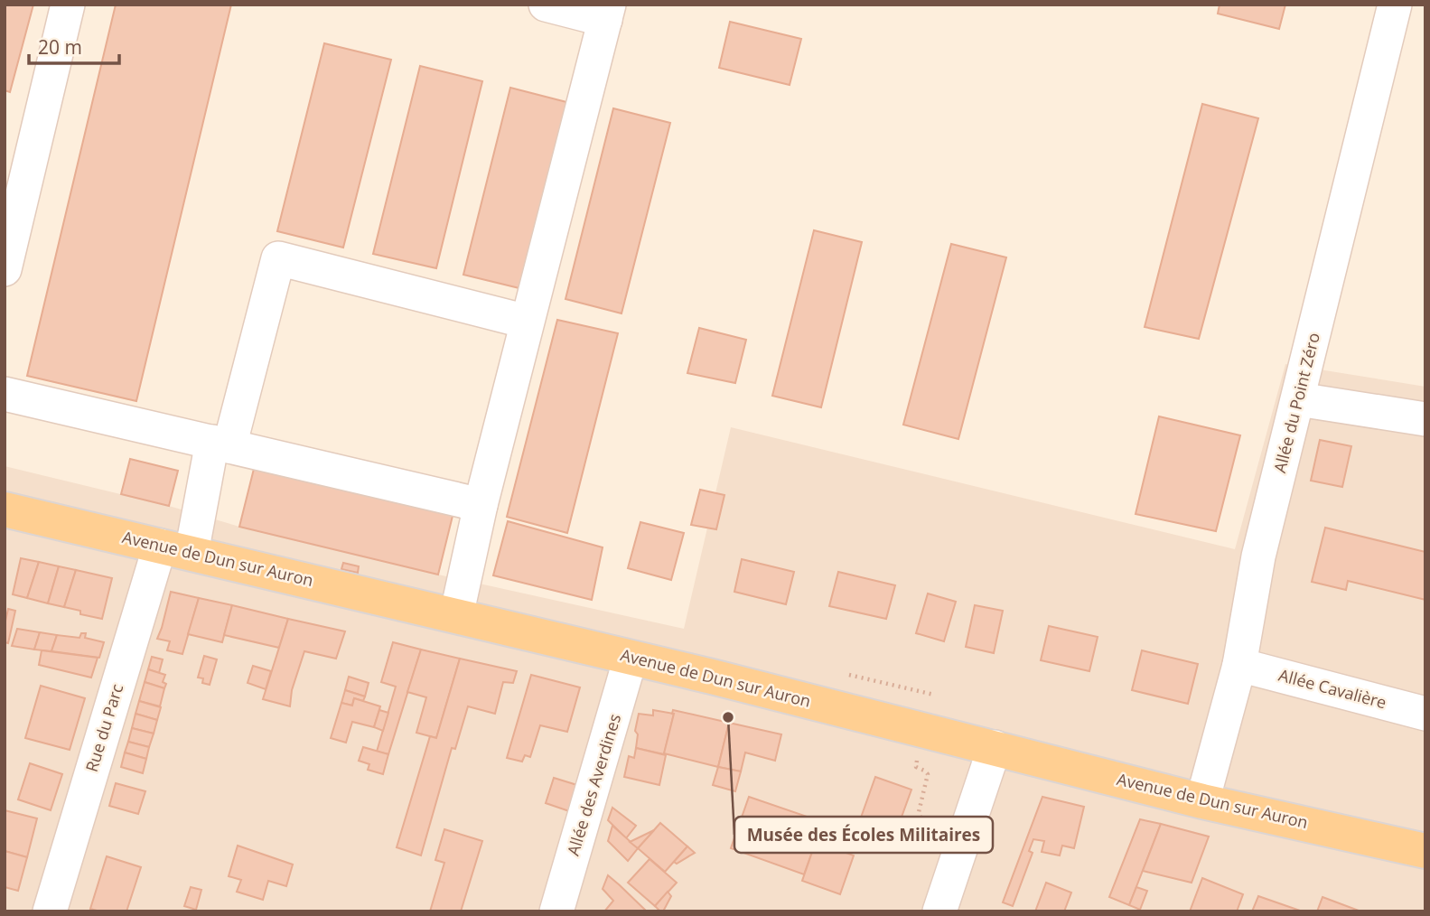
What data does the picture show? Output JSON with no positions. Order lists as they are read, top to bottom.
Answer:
{
  "streets": {
    "main road": ["Avenue de Dun sur Auron"],
    "street": [
      "Allée du Point Zéro",
      "Allée Cavalière",
      "Rue du Parc",
      "Allée des Averdines"
    ]
  },
  "crossings": [
    ["Allée du Point Zéro", "Avenue de Dun sur Auron"],
    ["Allée du Point Zéro", "Allée Cavalière"],
    ["Avenue de Dun sur Auron", "Rue du Parc"],
    ["Avenue de Dun sur Auron", "Allée des Averdines"]
  ],
  "places": ["Musée des Écoles Militaires"],
  "scale_bar": "20 m"
}
